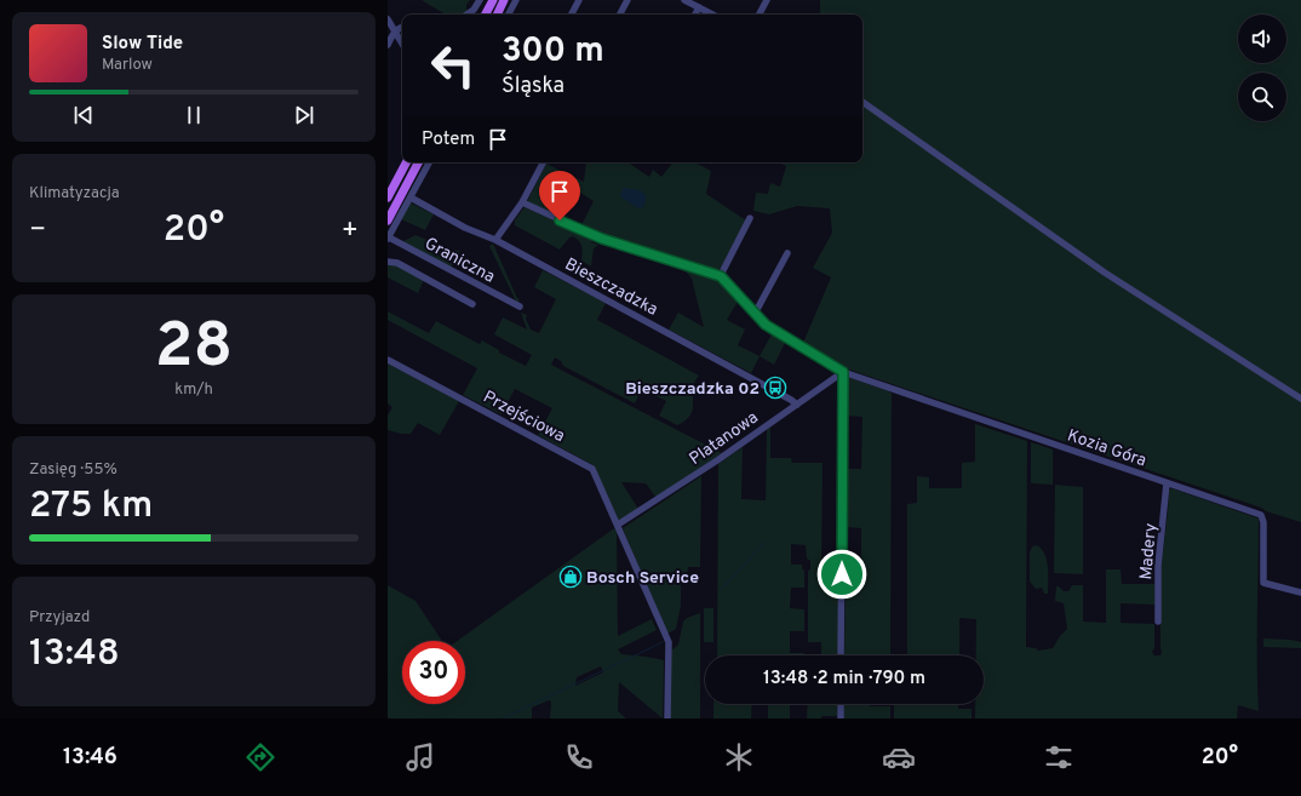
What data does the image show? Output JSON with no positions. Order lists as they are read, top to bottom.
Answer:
{
  "streets": {
    "street": [
      "Graniczna",
      "Bieszczadzka",
      "Przejściowa",
      "Platanowa",
      "Kozia Góra",
      "Madery"
    ]
  },
  "crossings": [
    ["Bieszczadzka", "Platanowa"],
    ["Przejściowa", "Platanowa"],
    ["Platanowa", "Kozia Góra"],
    ["Kozia Góra", "Madery"]
  ],
  "places": {
    "bus stop": ["Bieszczadzka 02"],
    "shop": ["Bosch Service"]
  },
  "page": {
    "turn": ["300 m", "Śląska"],
    "song": ["Slow Tide", "Marlow"],
    "then": "Potem",
    "tile": [
      "Klimatyzacja",
      ["28", "km/h"],
      ["Zasięg · 55%", "275 km"],
      ["Przyjazd", "13:48"]
    ],
    "heat": ["−", "20°", "+"],
    "limit": "30",
    "trip": "13:48 · 2 min · 790 m",
    "tabs": ["13:46", "20°"]
  }
}
